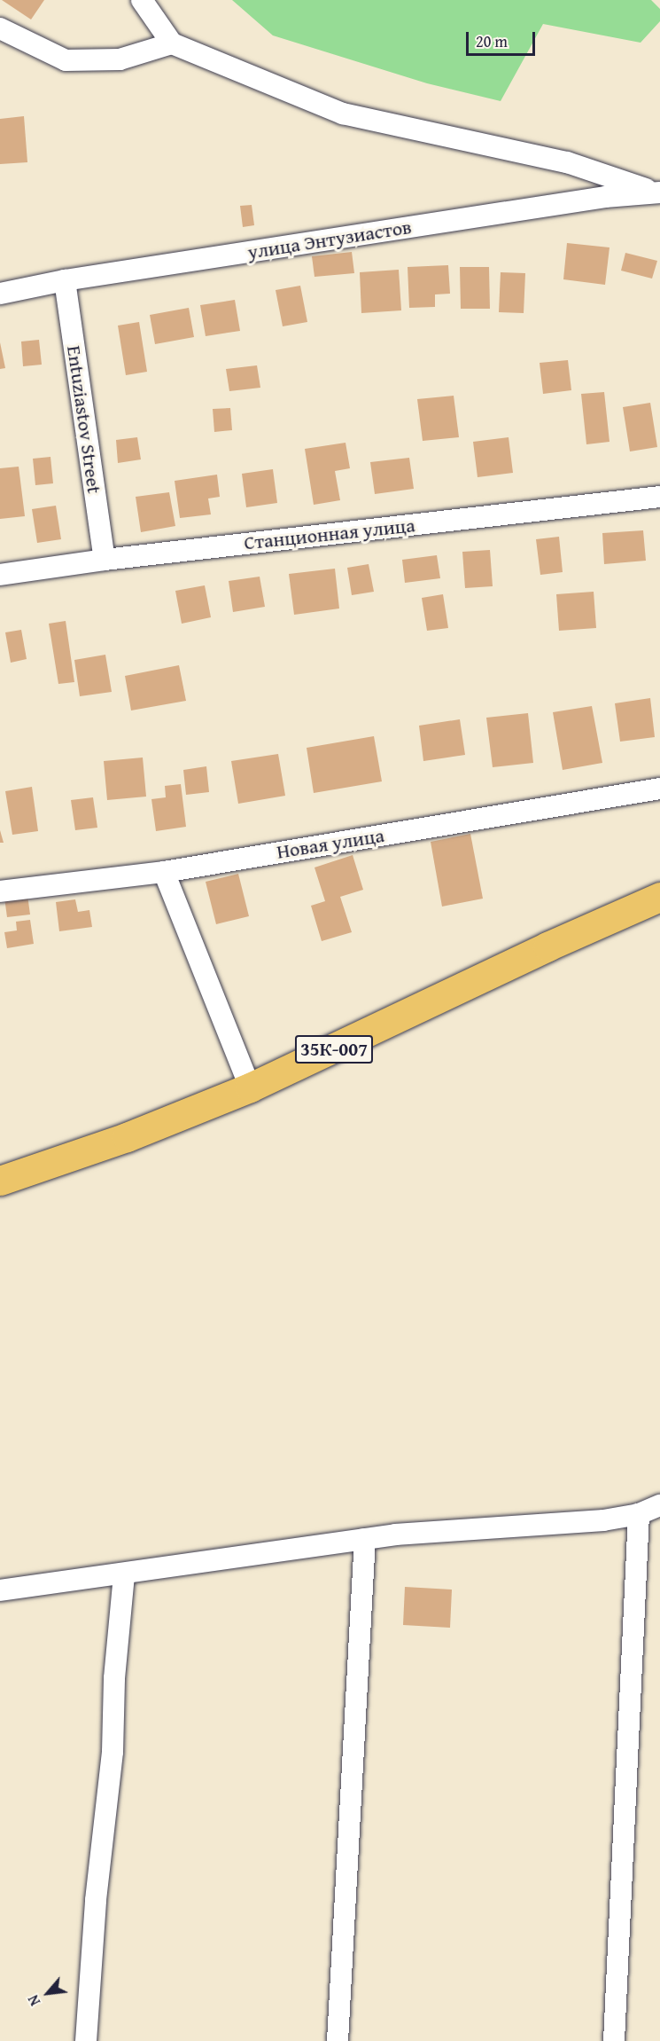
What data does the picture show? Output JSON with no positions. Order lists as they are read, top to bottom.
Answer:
{
  "streets": {
    "main road": ["35К-007"],
    "street": [
      "улица Энтузиастов",
      "Entuziastov Street",
      "Станционная улица",
      "Новая улица"
    ]
  },
  "crossings": [
    ["улица Энтузиастов", "Entuziastov Street"],
    ["Entuziastov Street", "Станционная улица"]
  ],
  "scale_bar": "20 m",
  "north": "bottom left"
}
